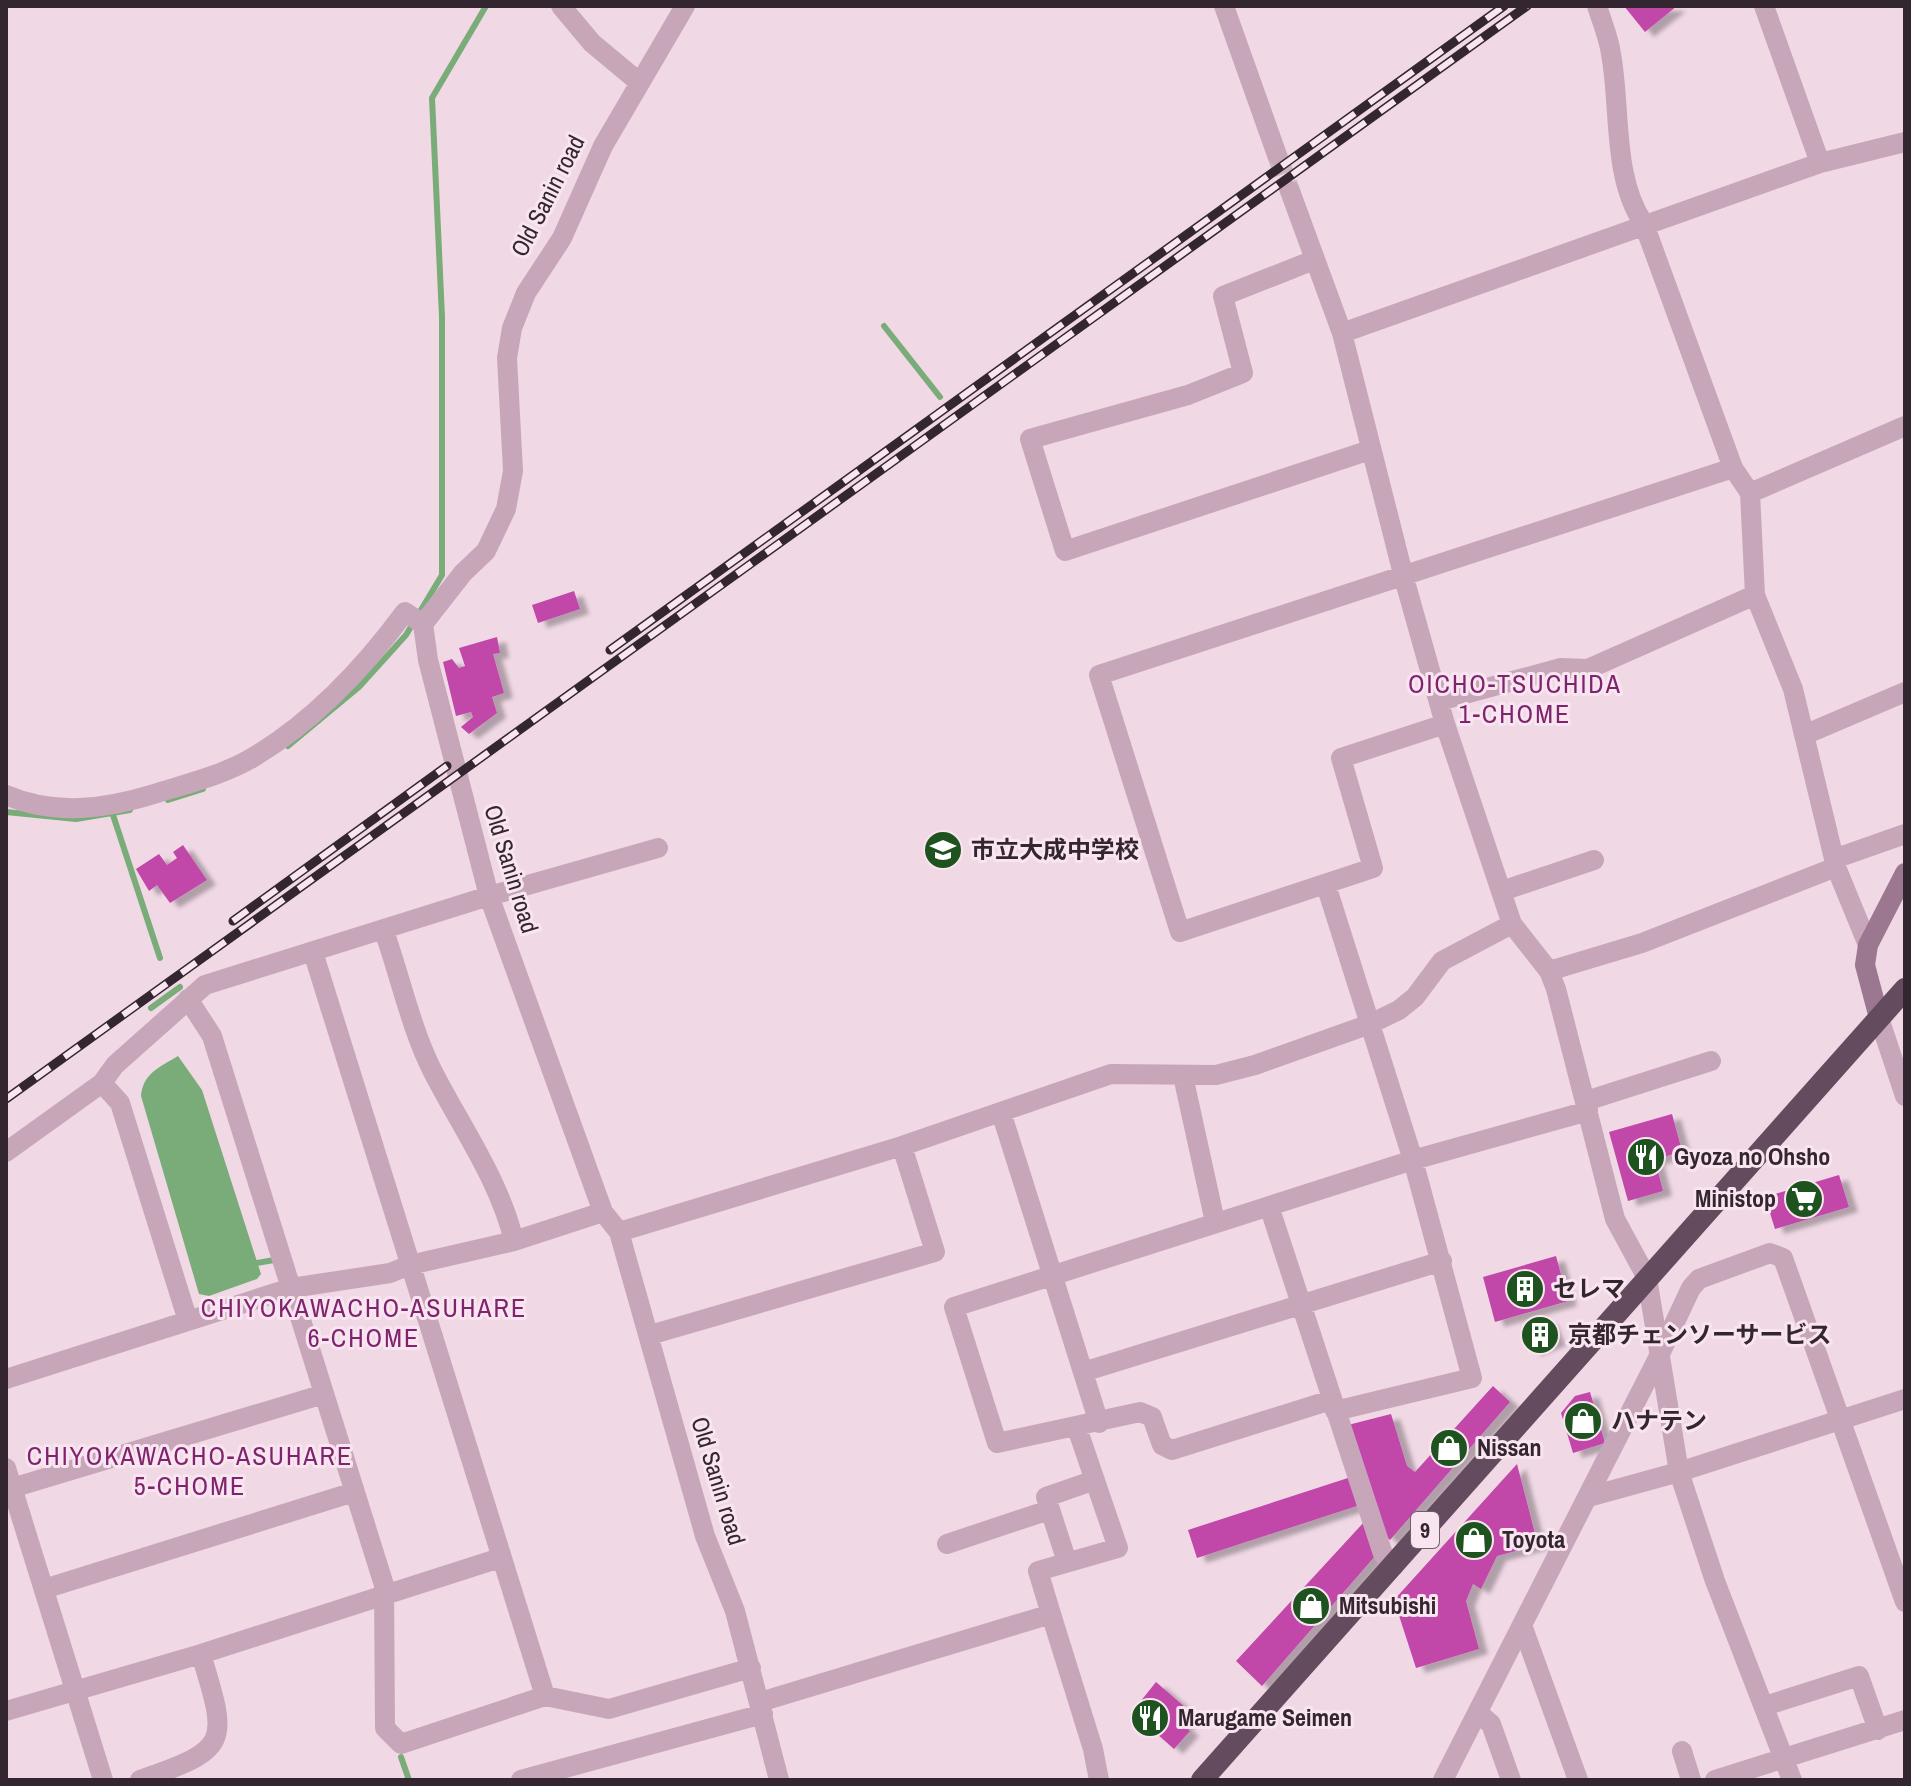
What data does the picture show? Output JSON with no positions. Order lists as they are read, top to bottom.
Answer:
{
  "streets": {
    "highway": ["9"],
    "street": ["Old Sanin road"]
  },
  "districts": ["OICHO-TSUCHIDA 1-CHOME", "CHIYOKAWACHO-ASUHARE 6-CHOME", "CHIYOKAWACHO-ASUHARE 5-CHOME"],
  "places": {
    "school or university": ["市立大成中学校"],
    "restaurant": ["Gyoza no Ohsho", "Marugame Seimen"],
    "supermarket": ["Ministop"],
    "building": ["セレマ", "京都チェンソーサービス"],
    "shop": [
      "ハナテン",
      "Nissan",
      "Toyota",
      "Mitsubishi"
    ]
  }
}
